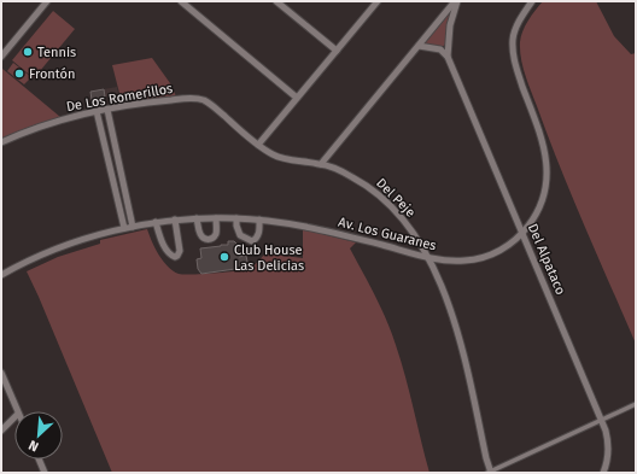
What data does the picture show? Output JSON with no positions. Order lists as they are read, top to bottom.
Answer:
{
  "streets": {
    "street": [
      "De Los Romerillos",
      "Del Peje",
      "Av. Los Guaranes",
      "Del Alpataco"
    ]
  },
  "crossings": [
    ["De Los Romerillos", "Del Peje"],
    ["Del Peje", "Av. Los Guaranes"],
    ["Av. Los Guaranes", "Del Alpataco"]
  ],
  "places": ["Tennis", "Frontón", "Club House Las Delicias"],
  "north": "bottom left"
}
